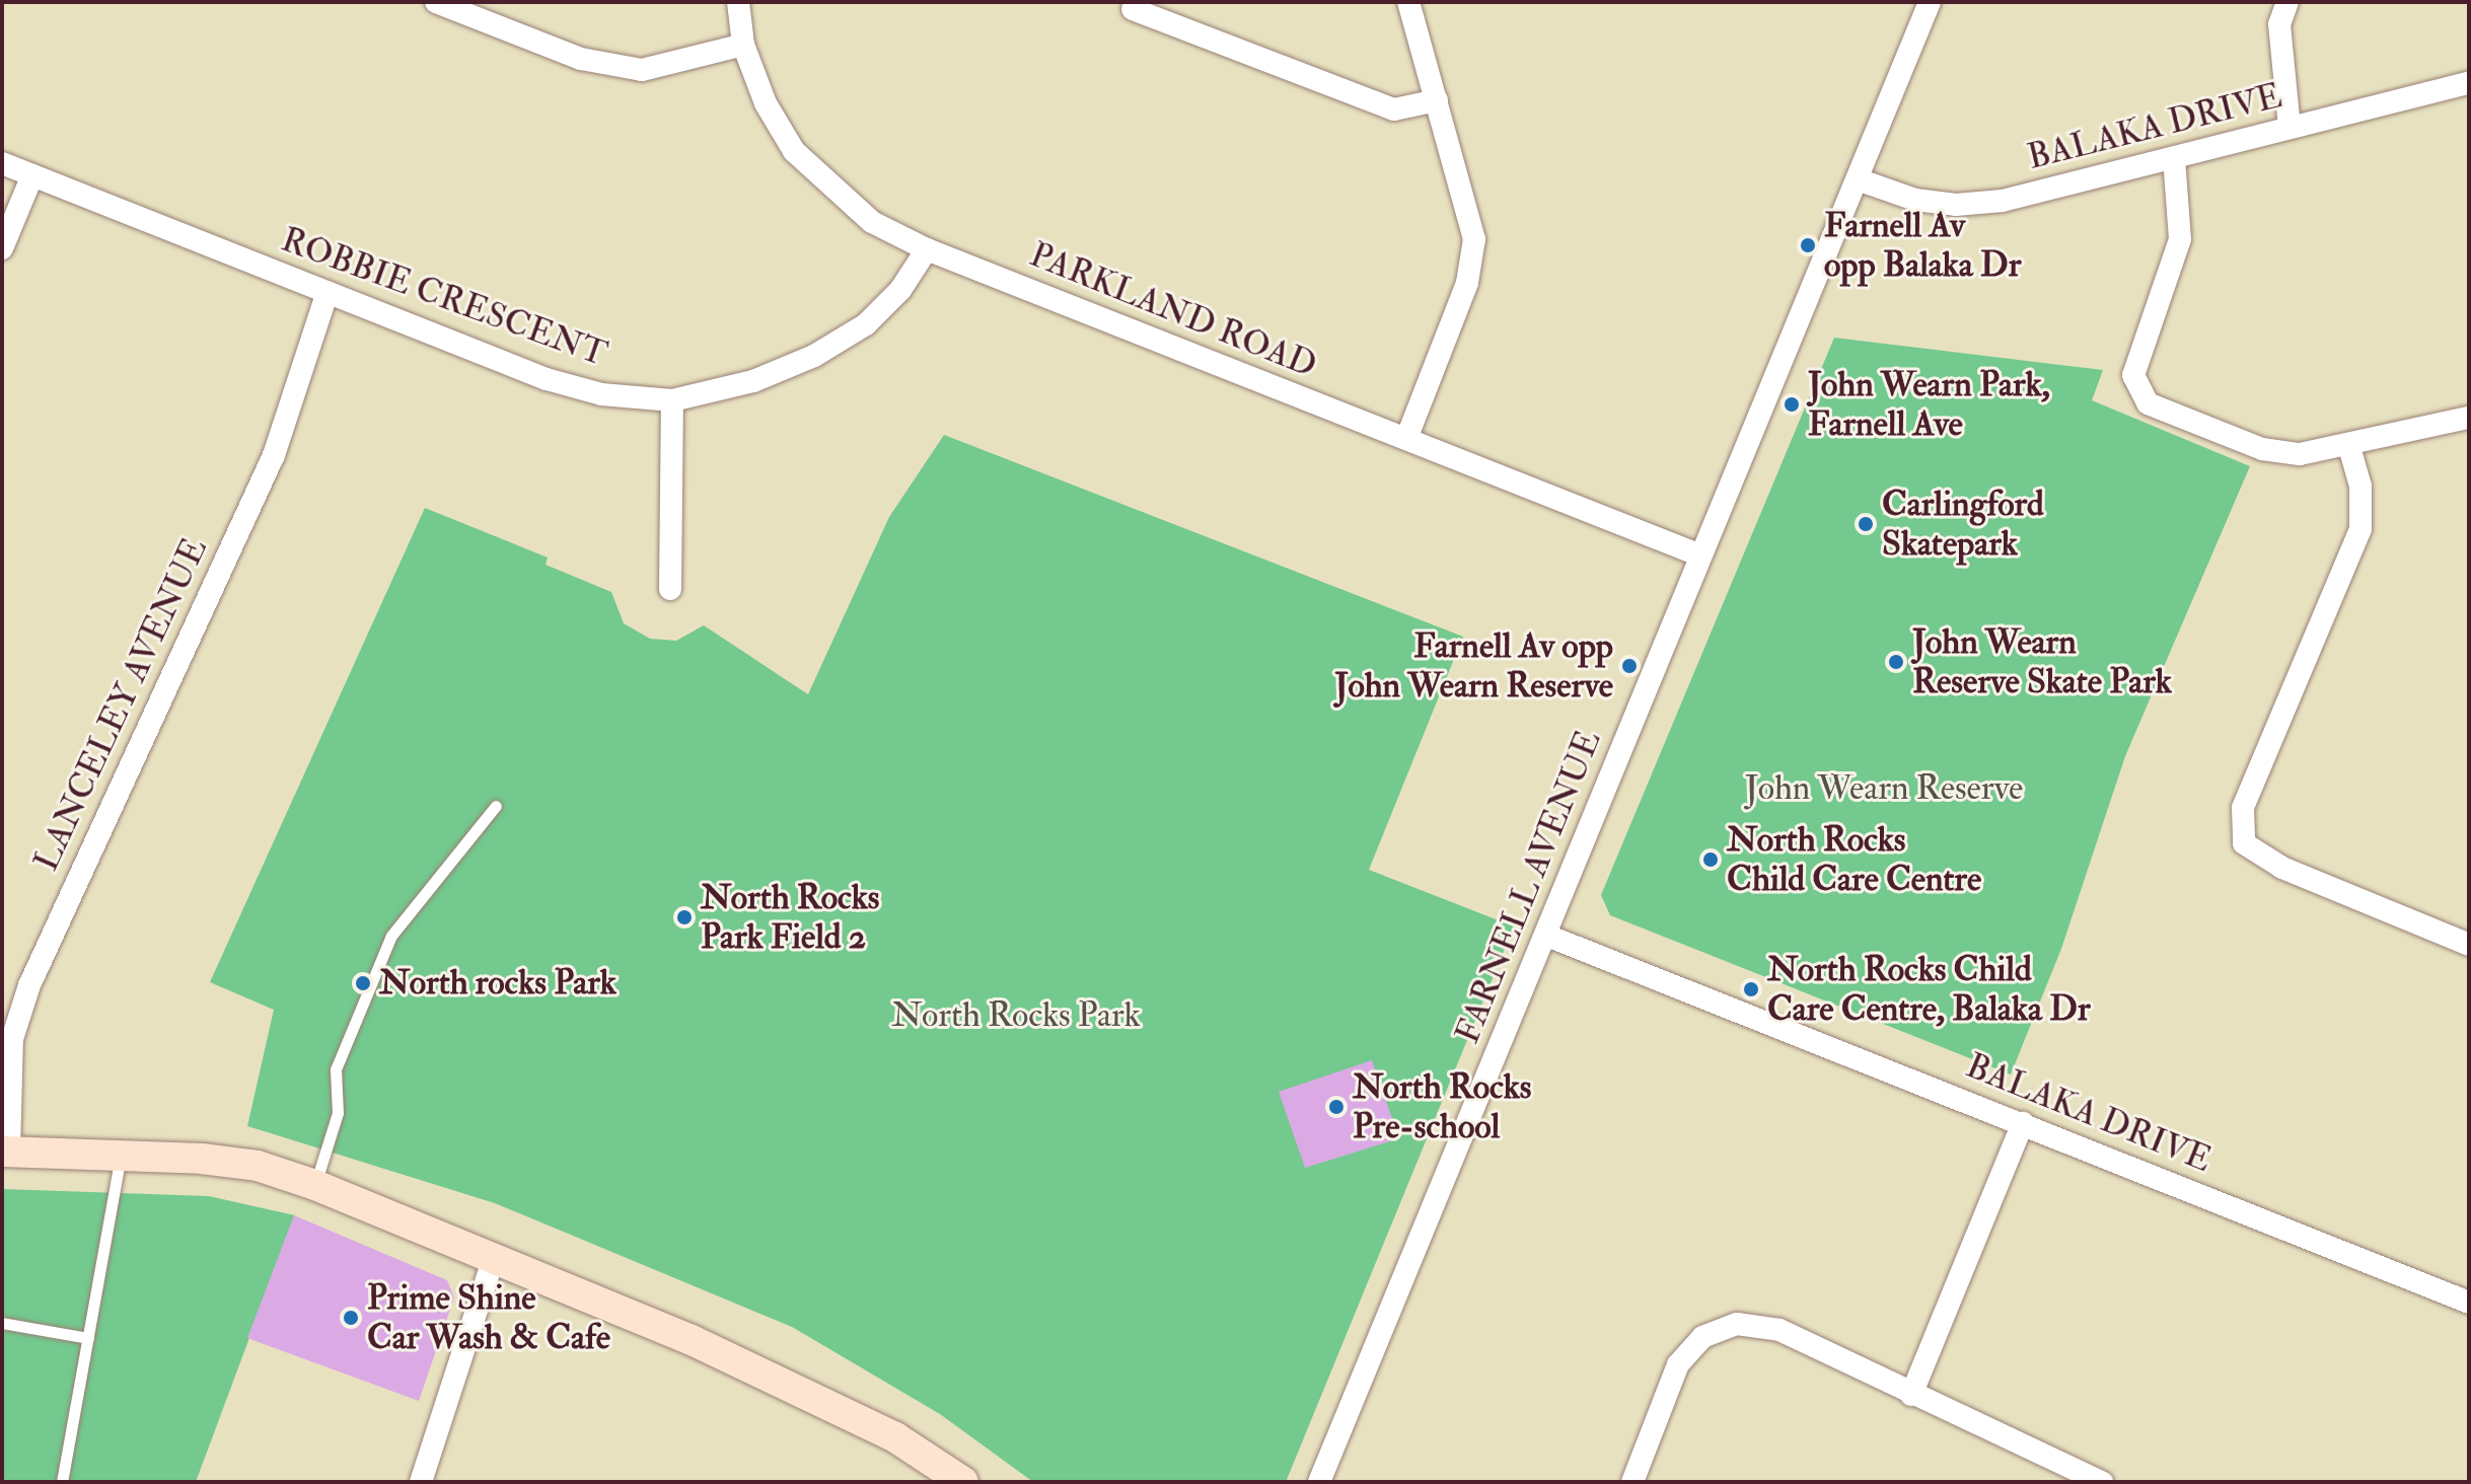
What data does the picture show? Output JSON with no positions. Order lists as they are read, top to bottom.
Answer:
{
  "streets": {
    "street": [
      "BALAKA DRIVE",
      "ROBBIE CRESCENT",
      "PARKLAND ROAD",
      "LANCELEY AVENUE",
      "FARNELL AVENUE"
    ]
  },
  "crossings": [
    ["BALAKA DRIVE", "FARNELL AVENUE"],
    ["ROBBIE CRESCENT", "PARKLAND ROAD"],
    ["ROBBIE CRESCENT", "LANCELEY AVENUE"],
    ["PARKLAND ROAD", "FARNELL AVENUE"]
  ],
  "parks": ["John Wearn Reserve", "North Rocks Park"],
  "places": [
    "Farnell Av opp Balaka Dr",
    "John Wearn Park, Farnell Ave",
    "Carlingford Skatepark",
    "John Wearn Reserve Skate Park",
    "Farnell Av opp John Wearn Reserve",
    "North Rocks Child Care Centre",
    "North Rocks Park Field 2",
    "North rocks Park",
    "North Rocks Child Care Centre, Balaka Dr",
    "North Rocks Pre-school",
    "Prime Shine Car Wash & Cafe"
  ]
}
